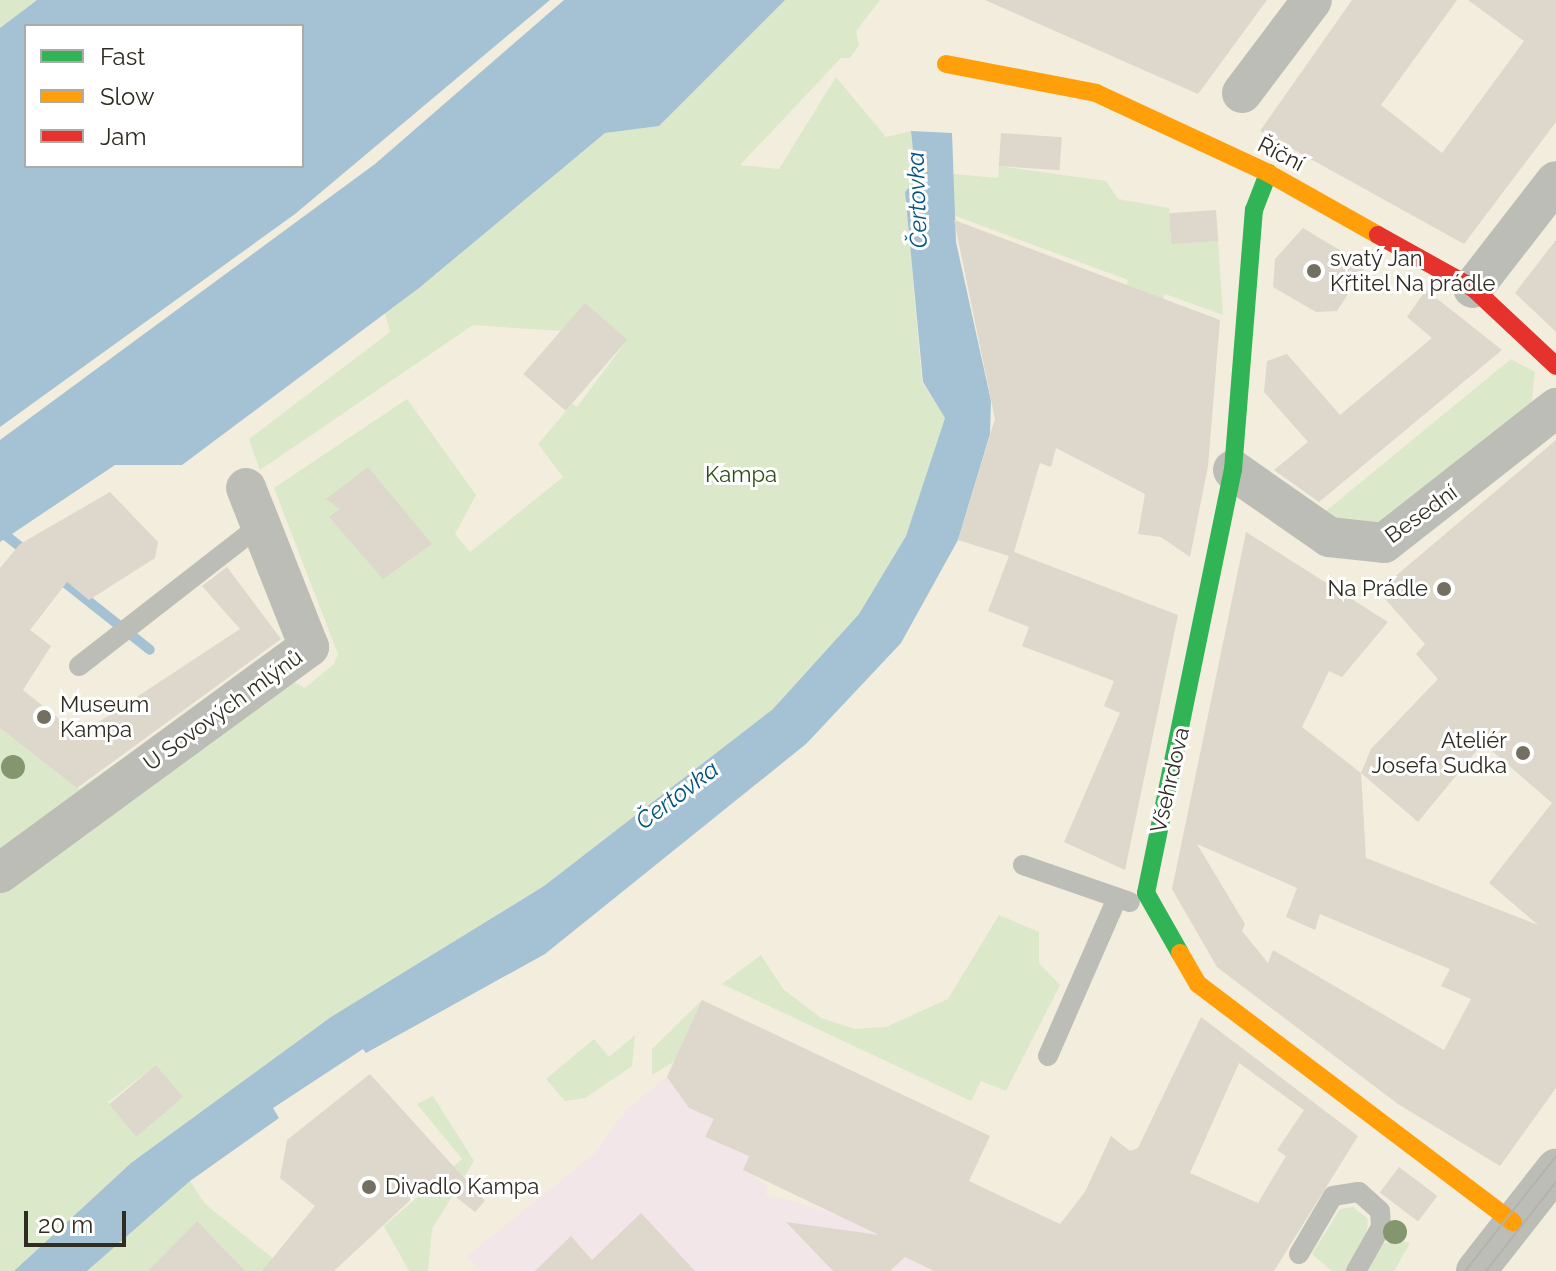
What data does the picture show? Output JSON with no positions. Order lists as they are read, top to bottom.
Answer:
{
  "streets": {
    "street": [
      "Říční",
      "Besední",
      "U Sovových mlýnů",
      "Všehrdova"
    ]
  },
  "crossings": [
    ["Říční", "Všehrdova"],
    ["Besední", "Všehrdova"]
  ],
  "water": ["Čertovka"],
  "parks": ["Kampa"],
  "places": [
    "svatý Jan Křtitel Na prádle",
    "Na Prádle",
    "Museum Kampa",
    "Ateliér Josefa Sudka",
    "Divadlo Kampa"
  ],
  "legend": ["Fast", "Slow", "Jam"],
  "scale_bar": "20 m"
}
